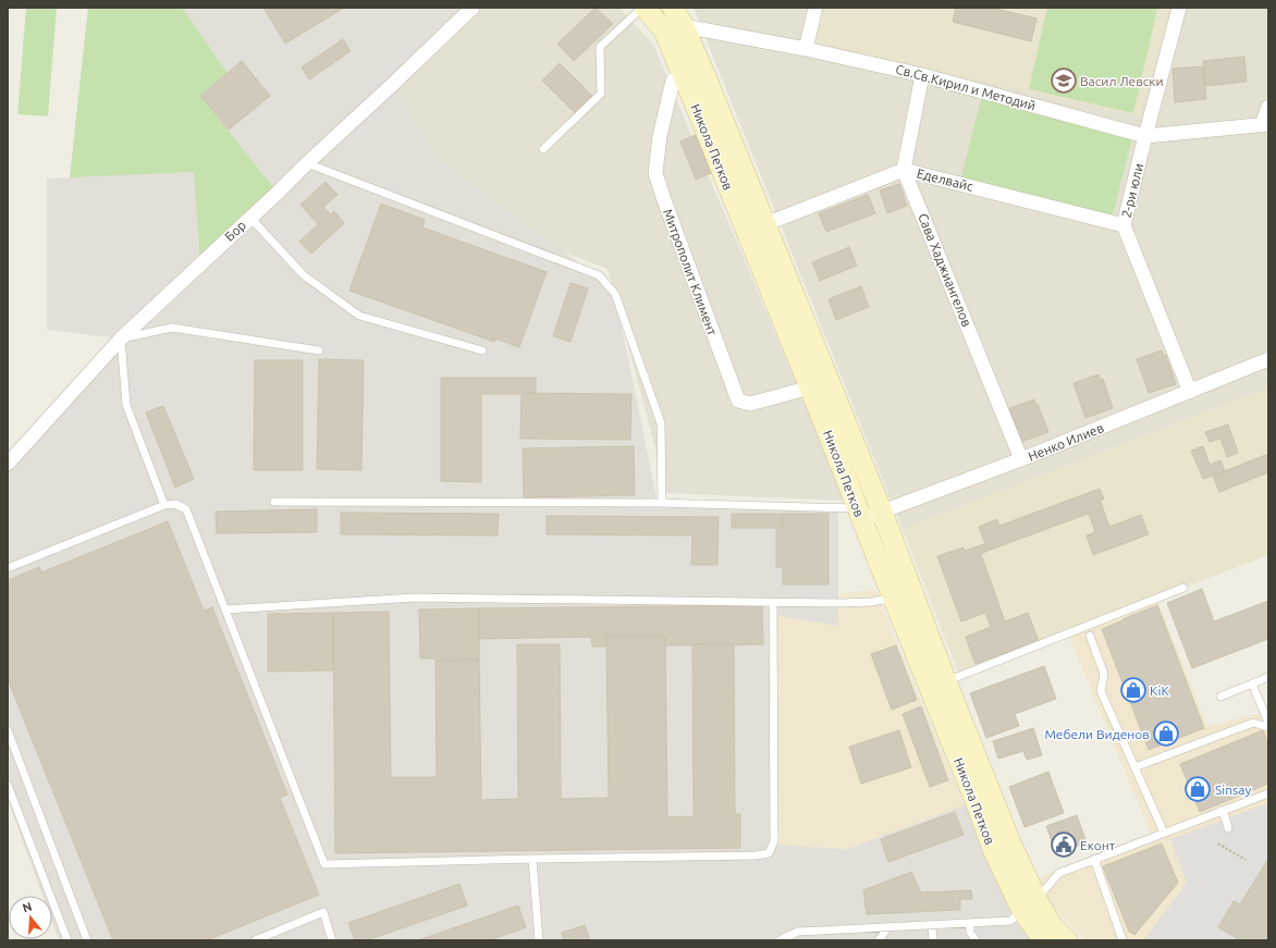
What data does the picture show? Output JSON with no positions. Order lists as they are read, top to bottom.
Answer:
{
  "streets": {
    "main road": ["Никола Петков"],
    "street": [
      "Св.Св.Кирил и Методий",
      "Еделвайс",
      "2-ри юли",
      "Бор",
      "Сава Хаджиангелов",
      "Митрополит Климент",
      "Ненко Илиев"
    ]
  },
  "crossings": [
    ["Св.Св.Кирил и Методий", "Никола Петков"],
    ["Св.Св.Кирил и Методий", "2-ри юли"],
    ["Никола Петков", "Еделвайс"],
    ["Никола Петков", "Митрополит Климент"],
    ["Никола Петков", "Ненко Илиев"],
    ["Еделвайс", "2-ри юли"],
    ["Еделвайс", "Сава Хаджиангелов"],
    ["2-ри юли", "Ненко Илиев"],
    ["Сава Хаджиангелов", "Ненко Илиев"]
  ],
  "places": {
    "school or university": ["Васил Левски"],
    "shop": ["KiK", "Мебели Виденов", "Sinsay"],
    "public building": ["Еконт"]
  },
  "north": "top"
}
